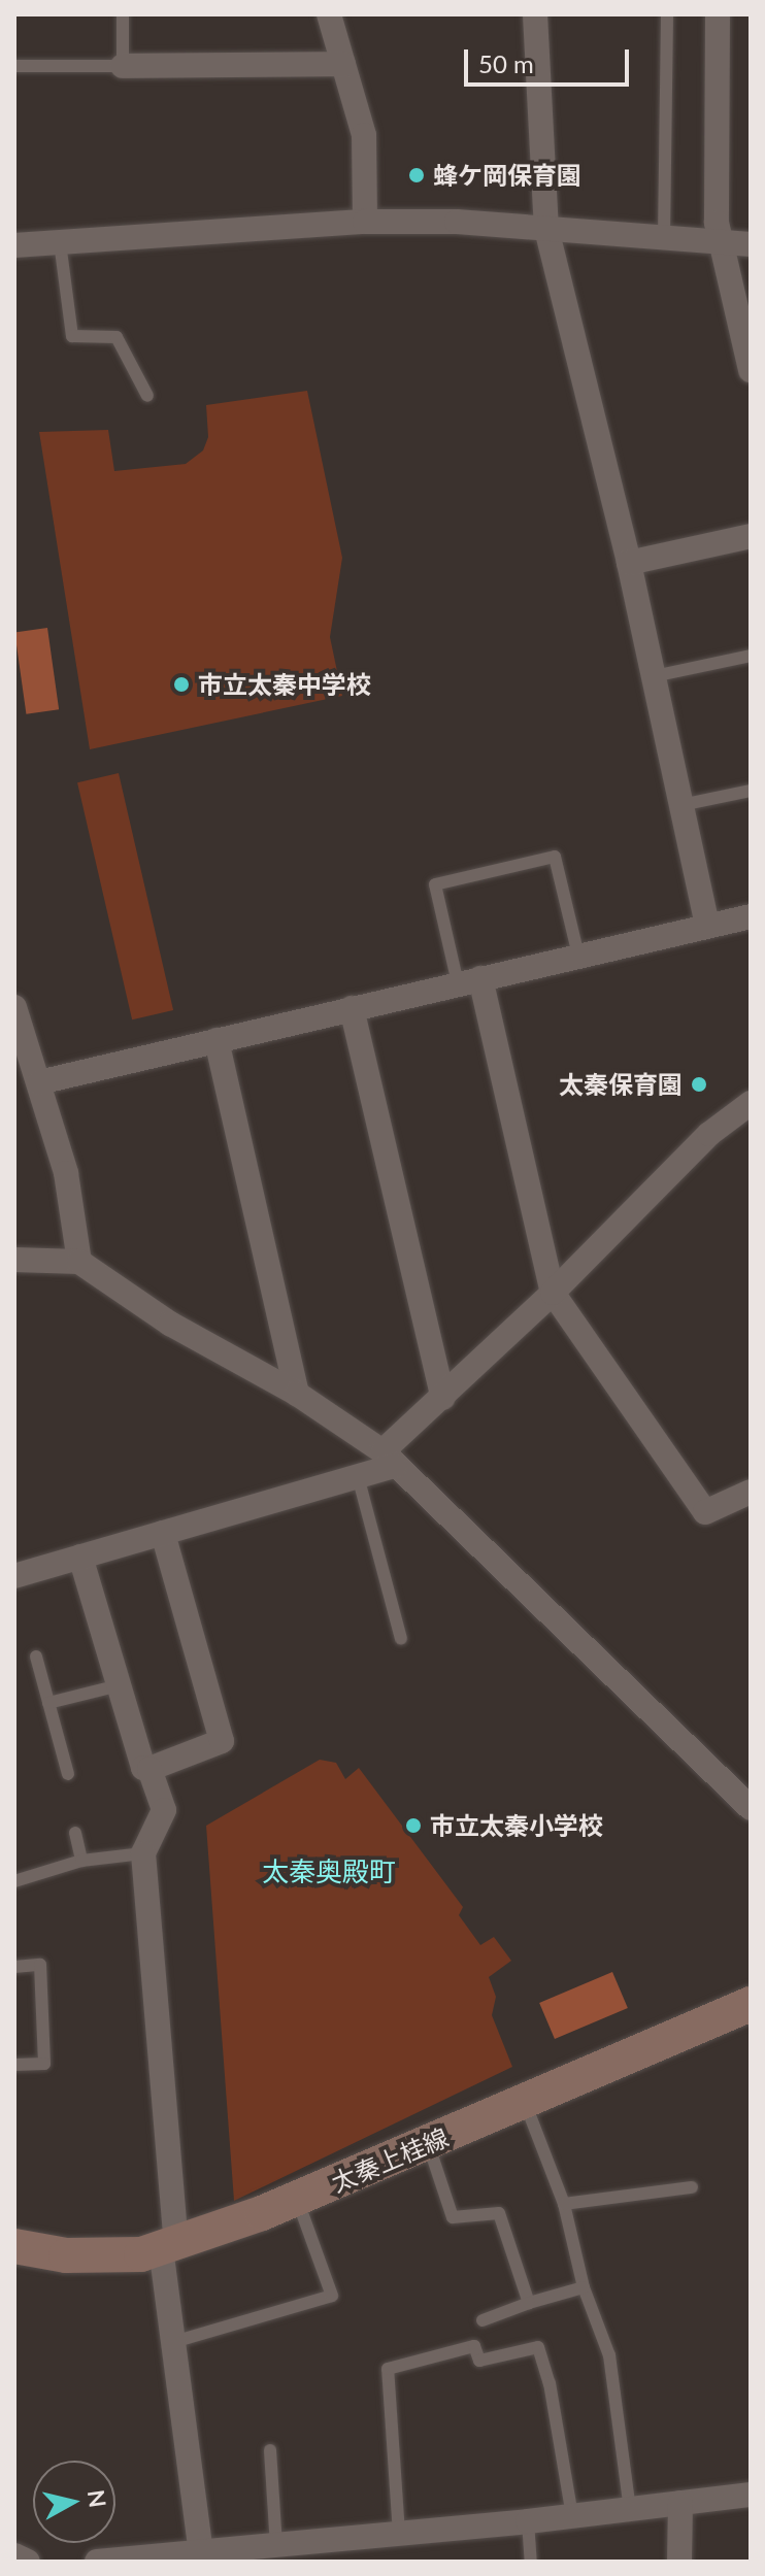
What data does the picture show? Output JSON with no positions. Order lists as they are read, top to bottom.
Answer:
{
  "streets": {
    "main road": ["太秦上桂線"]
  },
  "districts": ["太秦奥殿町"],
  "places": [
    "蜂ケ岡保育園",
    "市立太秦中学校",
    "太秦保育園",
    "市立太秦小学校"
  ],
  "scale_bar": "50 m",
  "north": "right"
}
